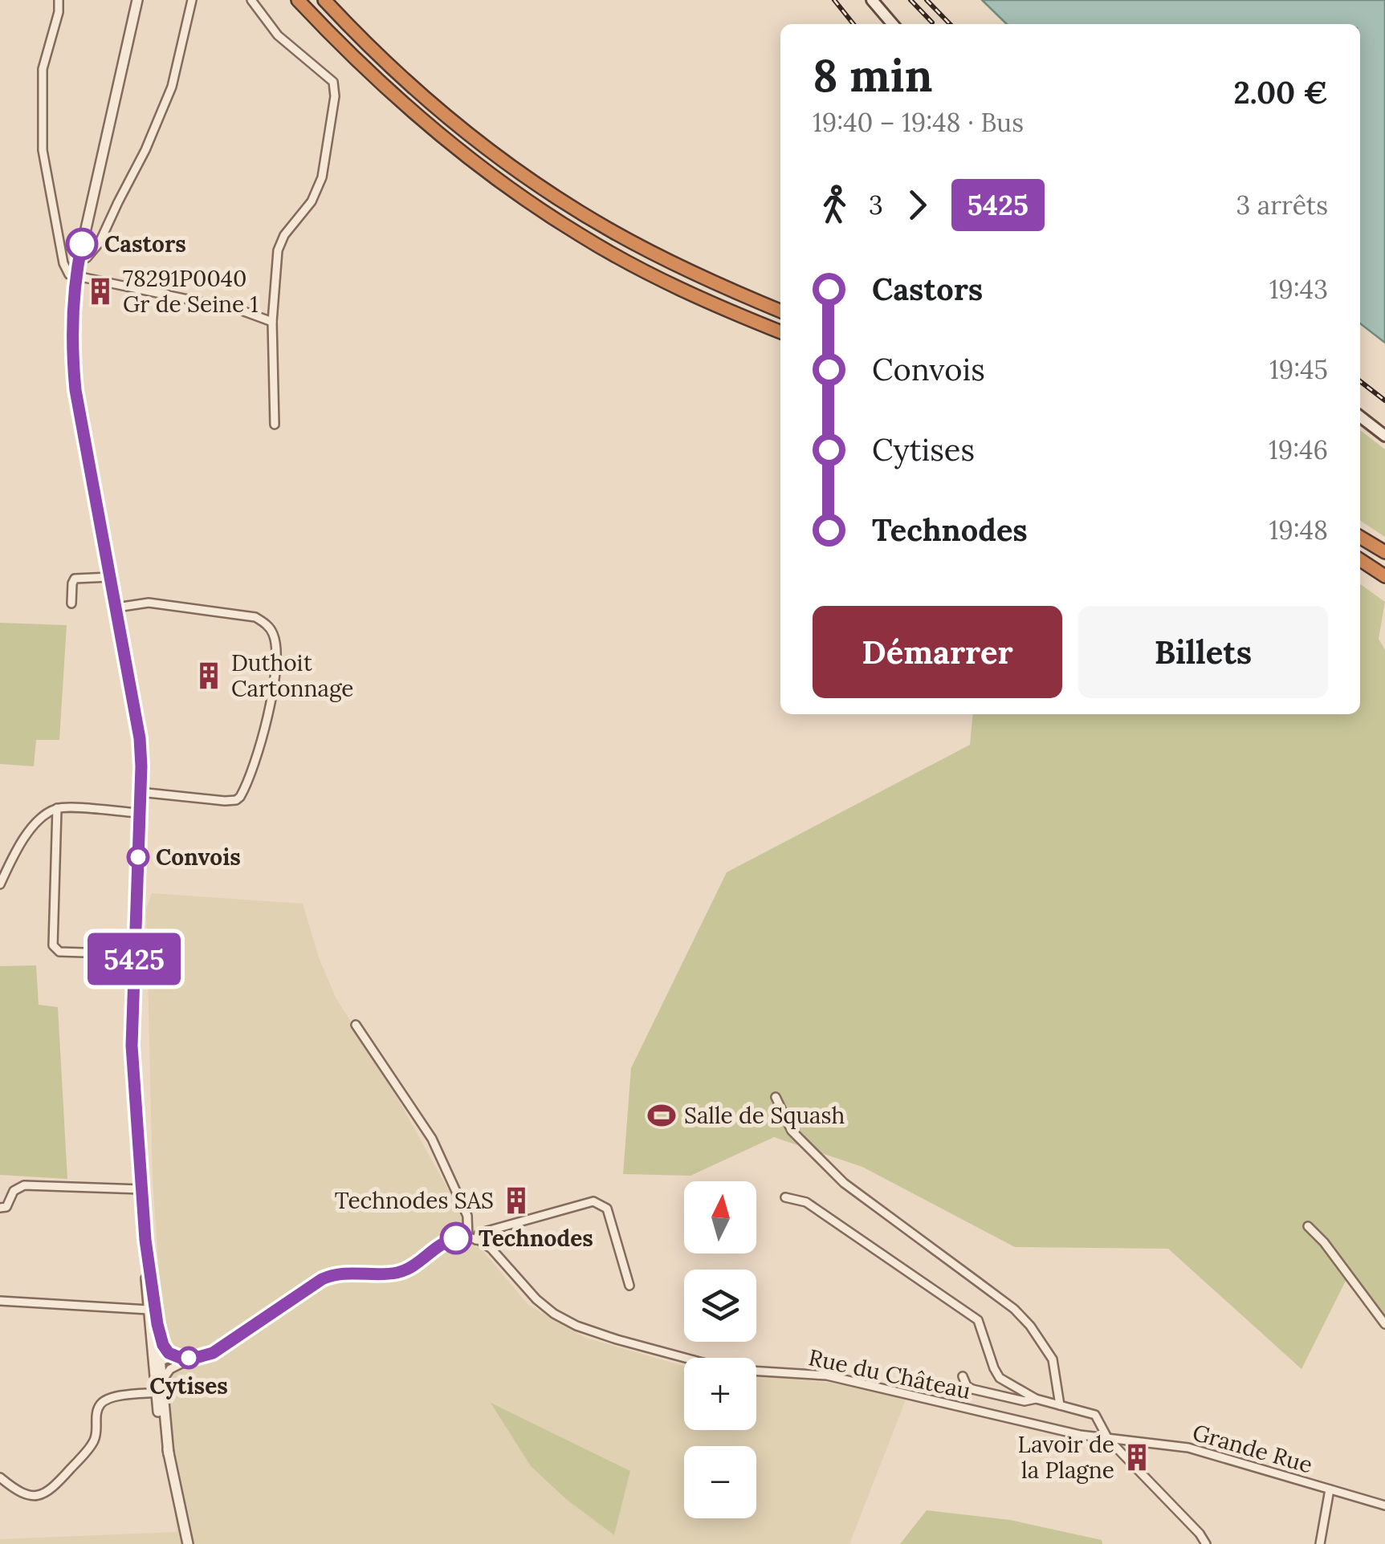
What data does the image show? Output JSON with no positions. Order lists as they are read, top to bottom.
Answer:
{
  "streets": {
    "street": ["Rue du Château", "Grande Rue"]
  },
  "crossings": [
    ["Rue du Château", "Grande Rue"]
  ],
  "places": {
    "other": [
      "Castors",
      "Convois",
      "Technodes",
      "Cytises"
    ],
    "building": [
      "78291P0040 Gr de Seine 1",
      "Duthoit Cartonnage",
      "Technodes SAS",
      "Lavoir de la Plagne"
    ],
    "sports": ["Salle de Squash"]
  },
  "lines": ["bus line 5425"],
  "north": "top",
  "page": {
    "on_map": "5425",
    "heading": ["8 min", "19:40 – 19:48 · Bus", "2.00 €"],
    "legs": ["3", "5425", "3 arrêts"],
    "list": [
      {
        "name": "Castors",
        "value": "19:43"
      },
      {
        "name": "Convois",
        "value": "19:45"
      },
      {
        "name": "Cytises",
        "value": "19:46"
      },
      {
        "name": "Technodes",
        "value": "19:48"
      }
    ],
    "buttons": ["Démarrer", "Billets"],
    "map_buttons": ["+", "−"]
  }
}
